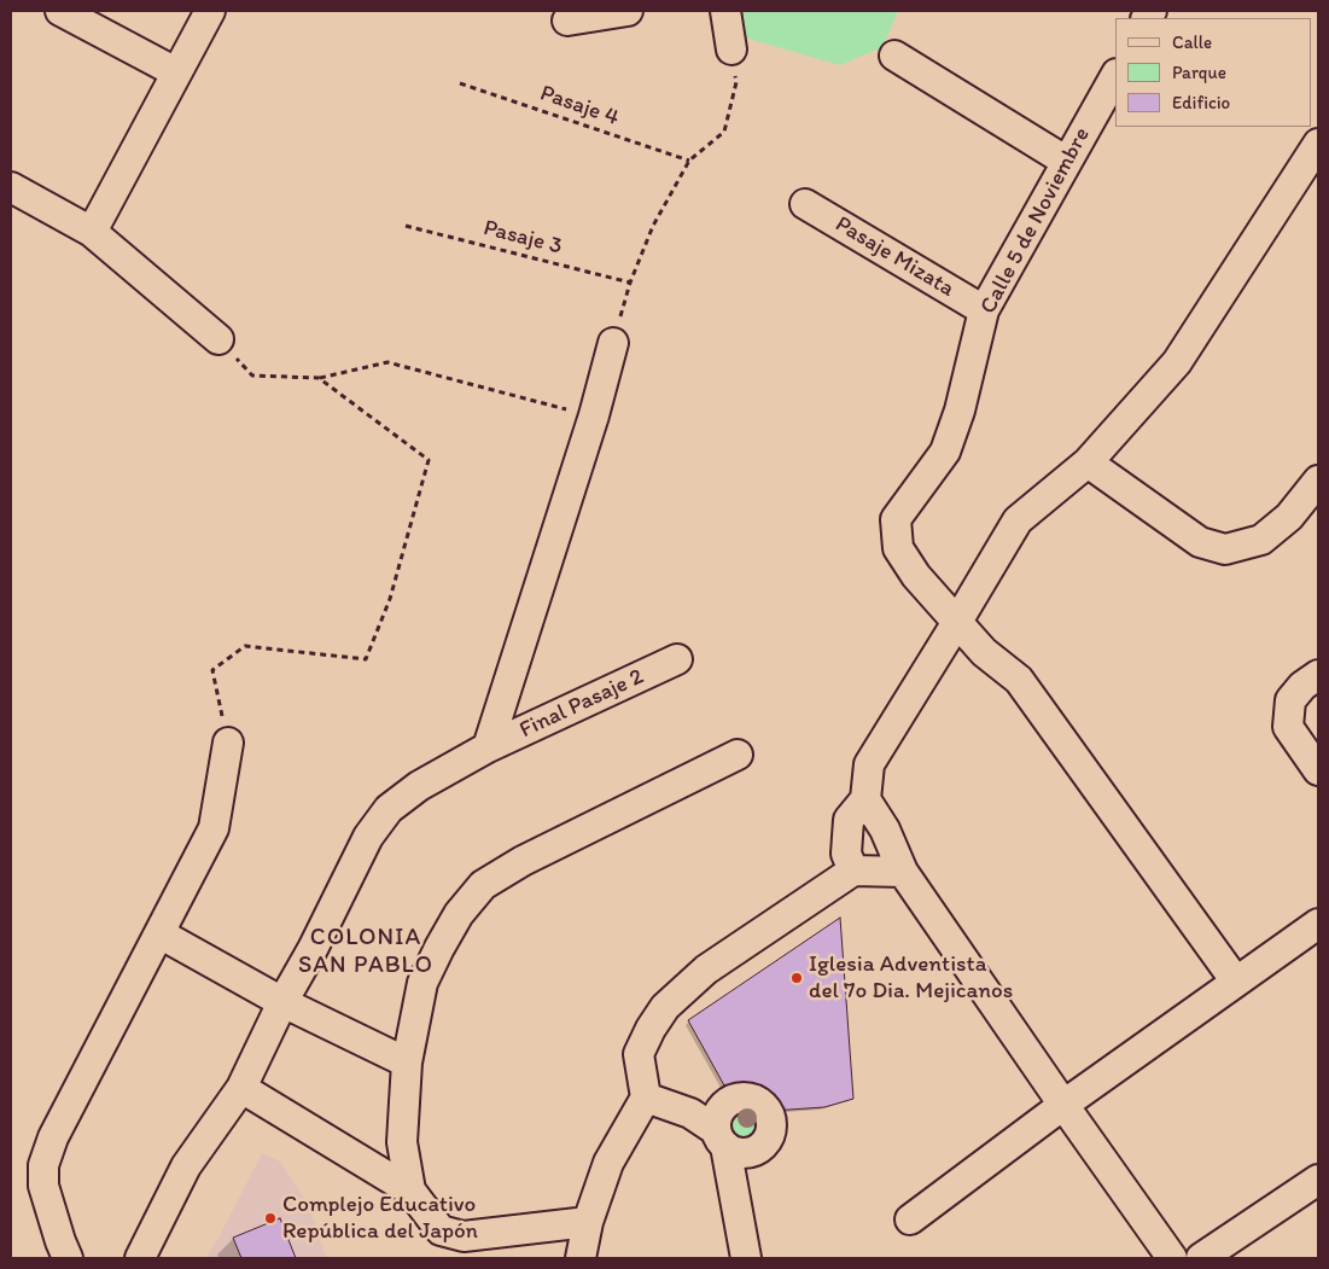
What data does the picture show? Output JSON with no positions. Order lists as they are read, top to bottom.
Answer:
{
  "streets": {
    "street": ["Calle 5 de Noviembre", "Pasaje Mizata", "Final Pasaje 2"],
    "path": ["Pasaje 4", "Pasaje 3"]
  },
  "crossings": [
    ["Calle 5 de Noviembre", "Pasaje Mizata"]
  ],
  "districts": ["COLONIA SAN PABLO"],
  "places": ["Iglesia Adventista del 7o Dia. Mejicanos", "Complejo Educativo República del Japón"],
  "legend": ["Calle", "Parque", "Edificio"]
}
